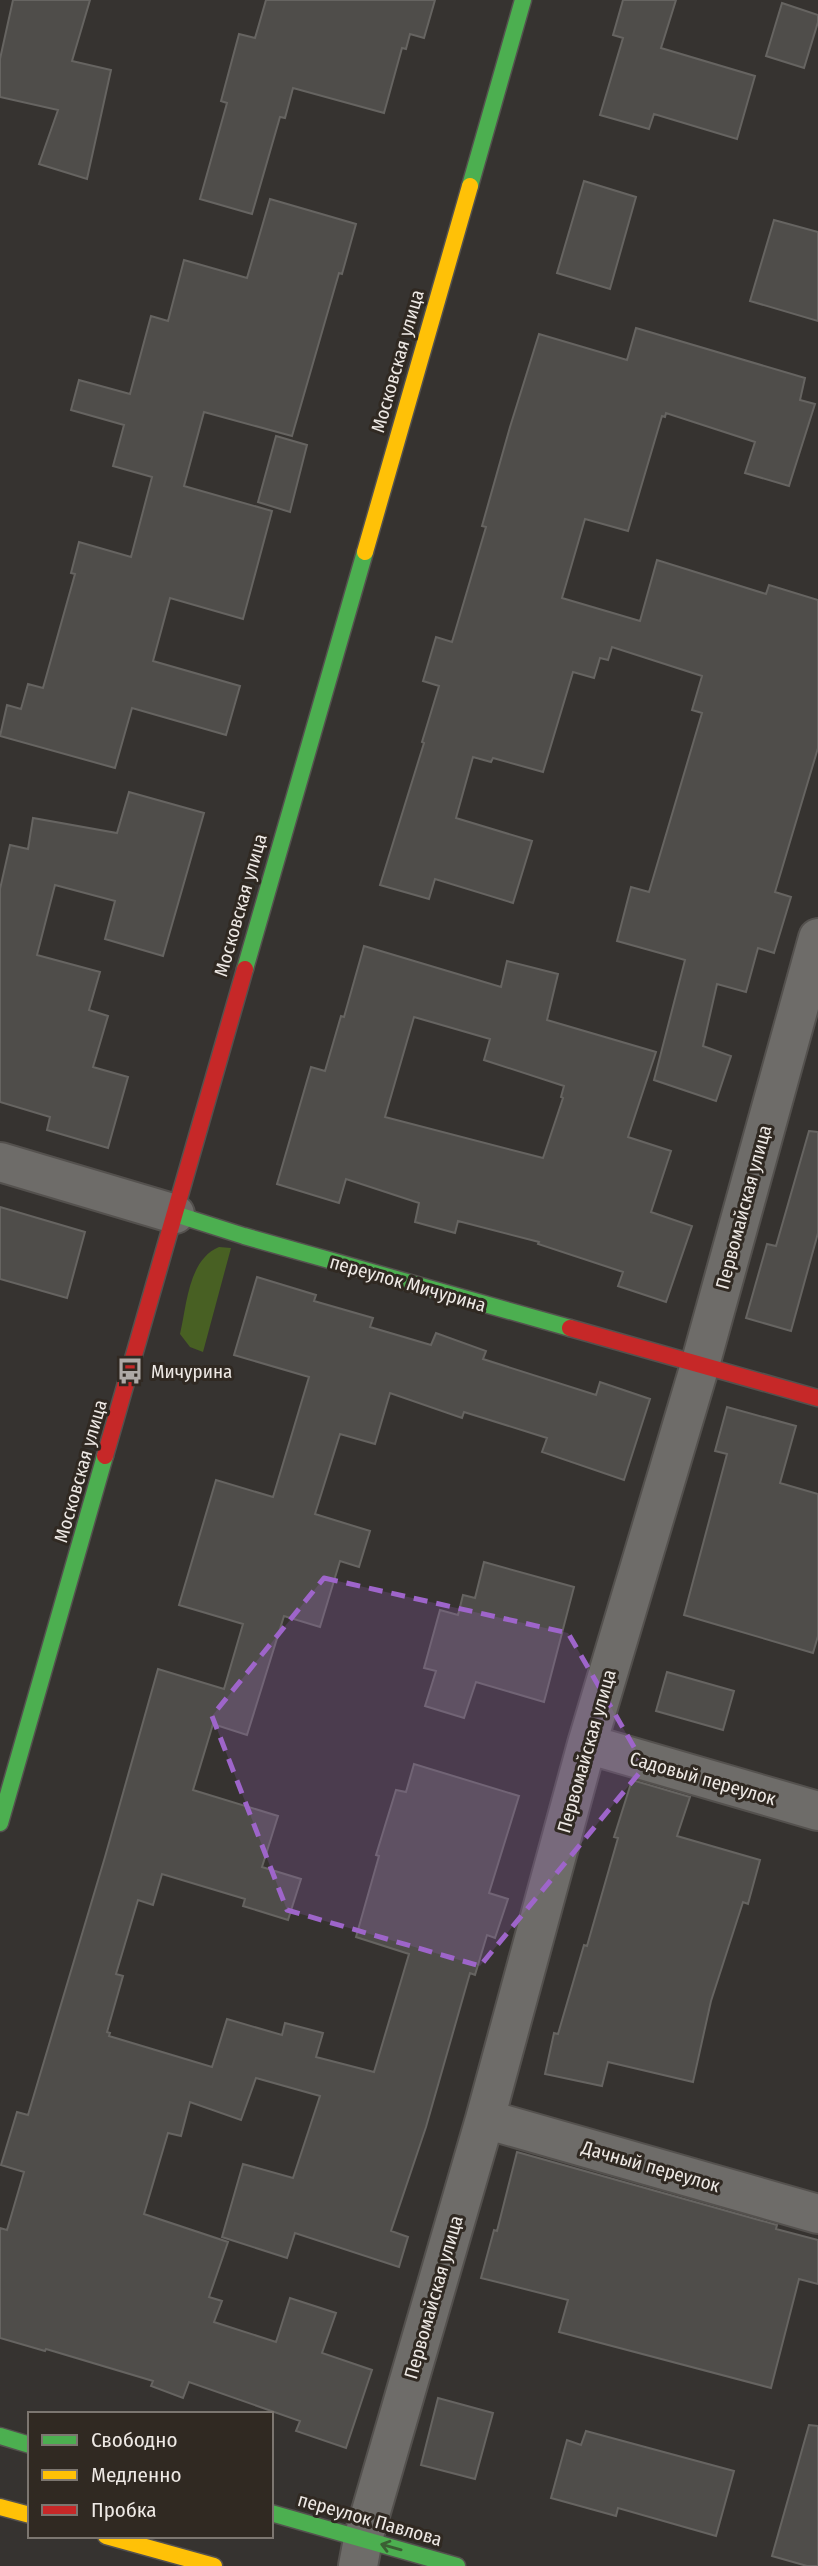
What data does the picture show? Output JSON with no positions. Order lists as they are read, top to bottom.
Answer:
{
  "streets": {
    "main road": ["Московская улица", "переулок Мичурина", "переулок Павлова"],
    "street": ["Первомайская улица", "Садовый переулок", "Дачный переулок"]
  },
  "crossings": [
    ["Московская улица", "переулок Мичурина"],
    ["Первомайская улица", "переулок Мичурина"],
    ["Первомайская улица", "Садовый переулок"],
    ["Первомайская улица", "Дачный переулок"],
    ["Первомайская улица", "переулок Павлова"]
  ],
  "one_way": ["переулок Павлова"],
  "places": {
    "bus stop": ["Мичурина"]
  },
  "legend": ["Свободно", "Медленно", "Пробка"]
}
